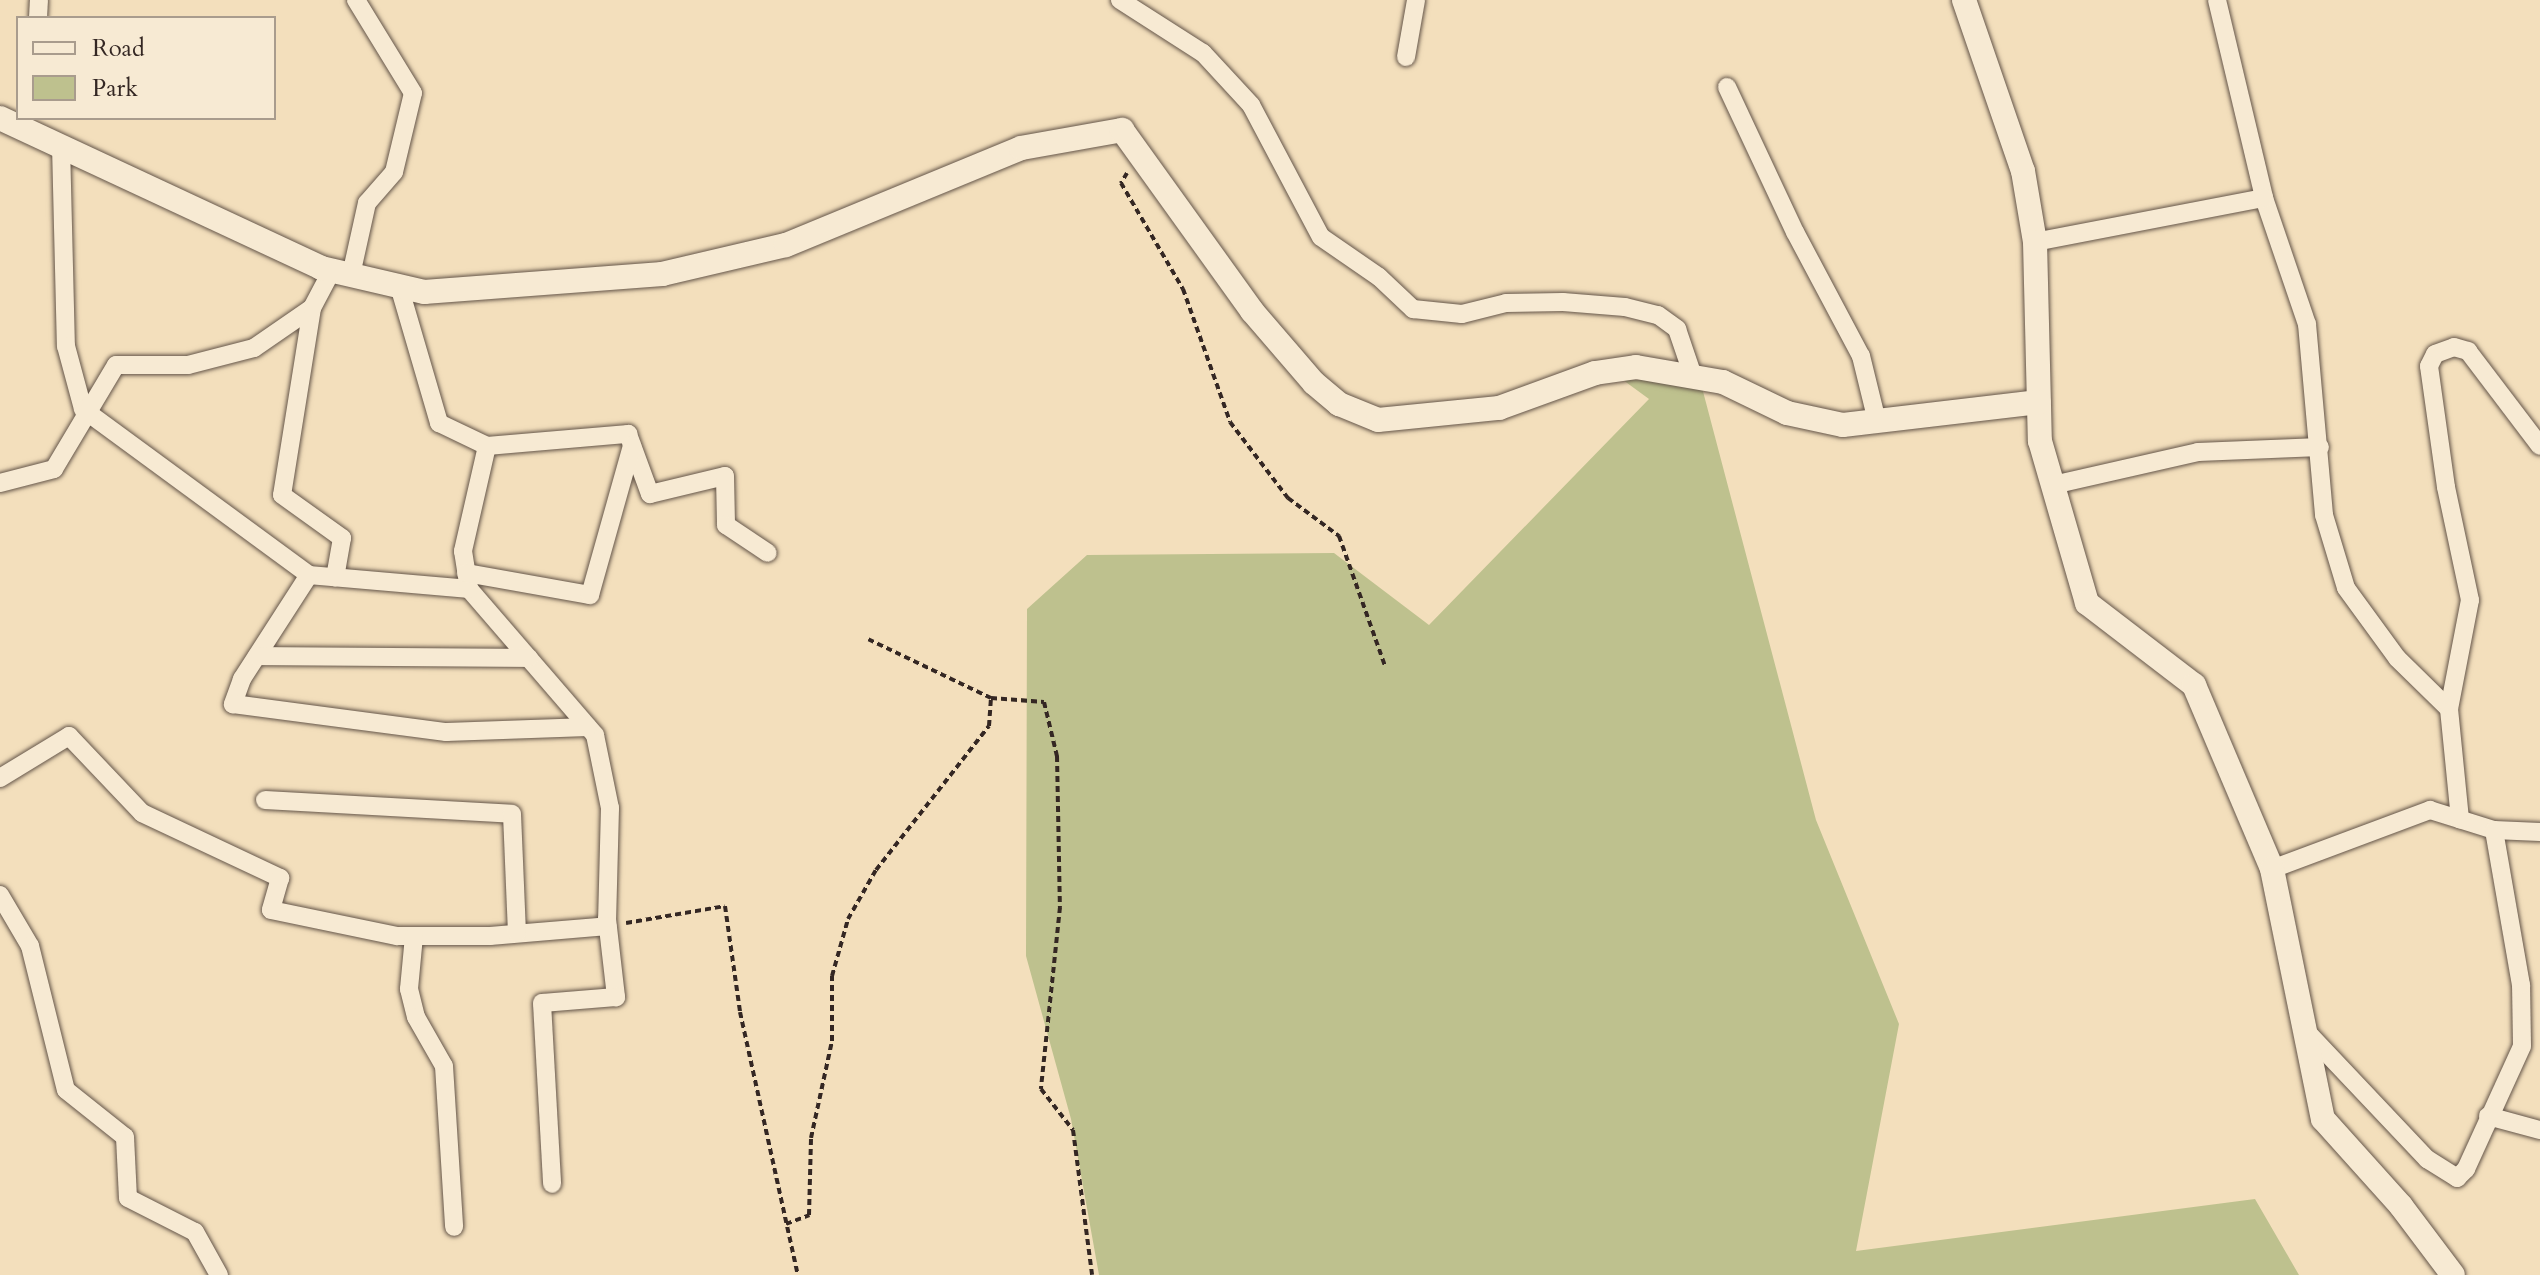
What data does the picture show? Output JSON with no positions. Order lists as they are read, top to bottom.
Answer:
{
  "legend": ["Road", "Park"]
}
